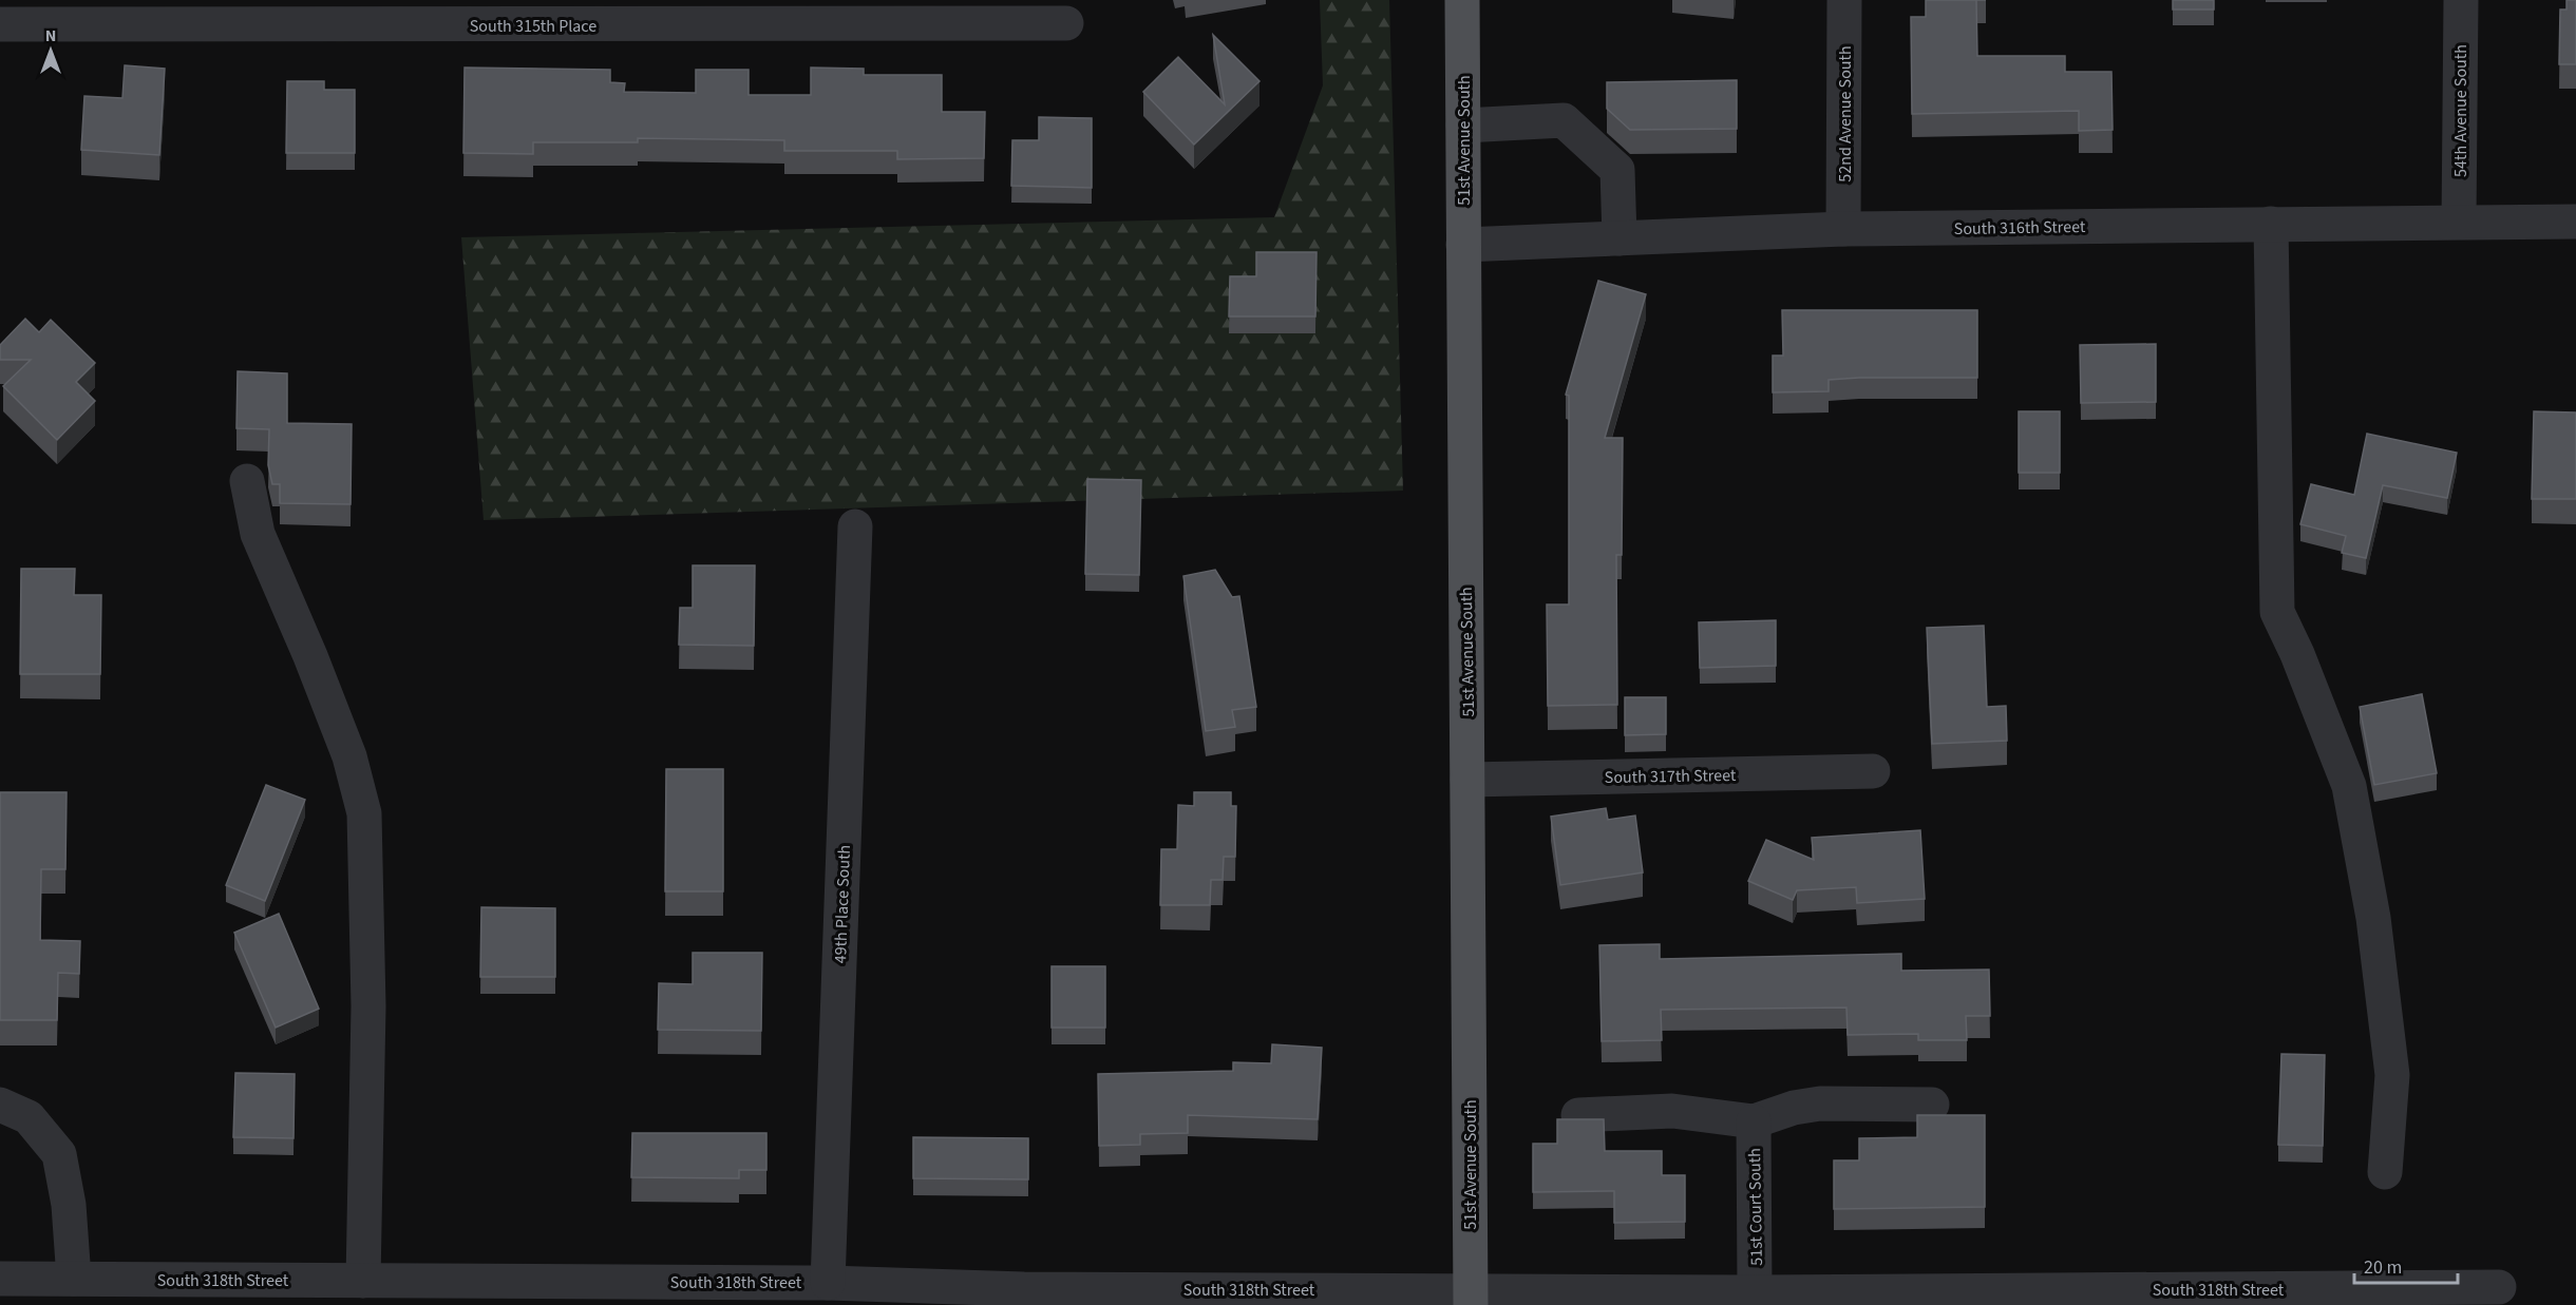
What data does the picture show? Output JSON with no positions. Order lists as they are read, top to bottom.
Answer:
{
  "streets": {
    "main road": ["51st Avenue South"],
    "street": [
      "South 315th Place",
      "54th Avenue South",
      "52nd Avenue South",
      "South 316th Street",
      "South 317th Street",
      "49th Place South",
      "51st Court South",
      "South 318th Street"
    ]
  },
  "crossings": [
    ["54th Avenue South", "South 316th Street"],
    ["52nd Avenue South", "South 316th Street"],
    ["51st Avenue South", "South 316th Street"],
    ["51st Avenue South", "South 317th Street"],
    ["51st Avenue South", "South 318th Street"],
    ["49th Place South", "South 318th Street"],
    ["51st Court South", "South 318th Street"]
  ],
  "scale_bar": "20 m",
  "north": "top"
}
